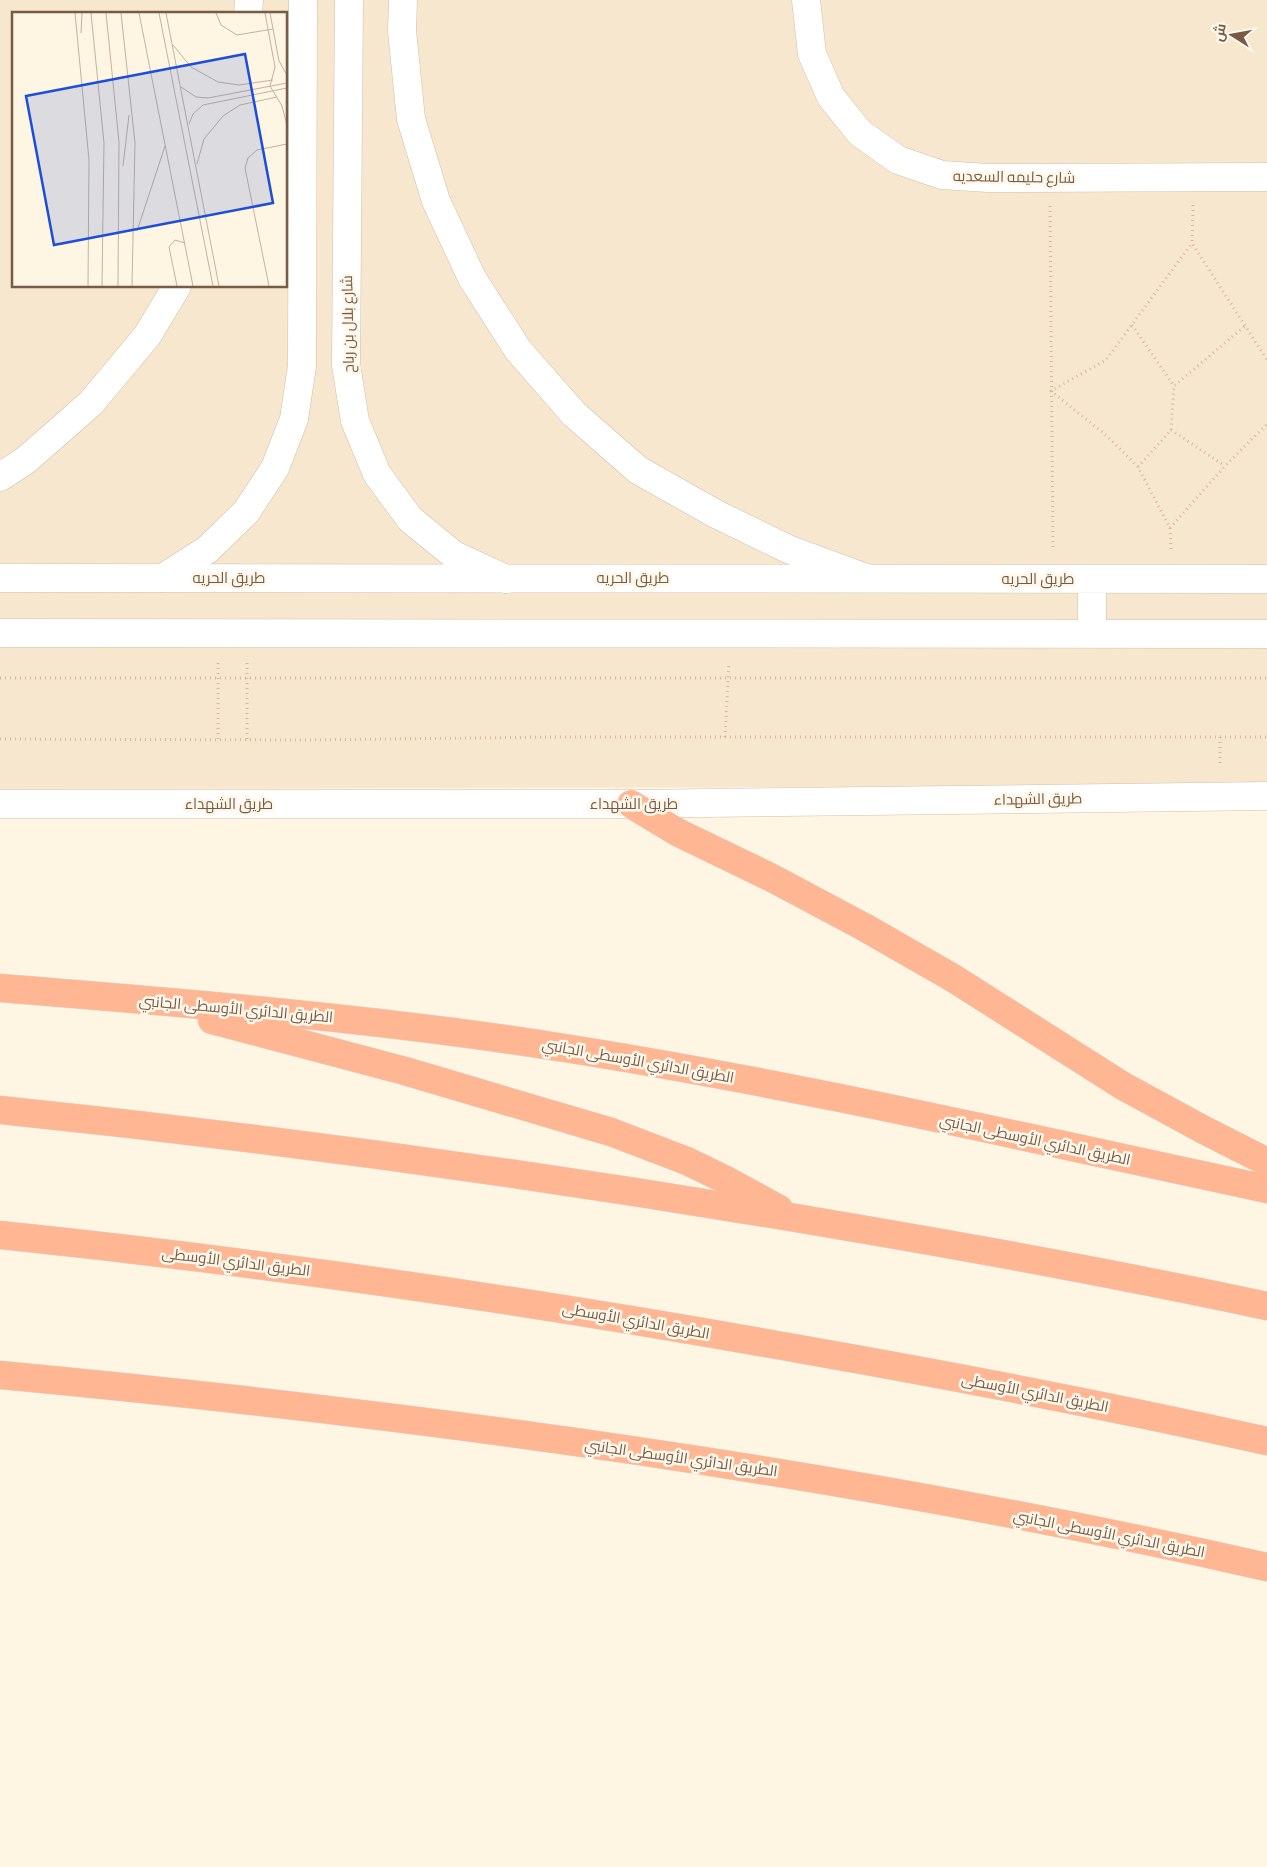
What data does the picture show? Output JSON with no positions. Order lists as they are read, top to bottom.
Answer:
{
  "streets": {
    "highway": ["الطريق الدائري الأوسطى الجانبي", "الطريق الدائري الأوسطى"],
    "street": [
      "شارع حليمه السعديه",
      "شارع بلال بن رباح",
      "طريق الحريه",
      "طريق الشهداء"
    ]
  },
  "crossings": [
    ["شارع بلال بن رباح", "طريق الحريه"]
  ],
  "north": "left"
}
